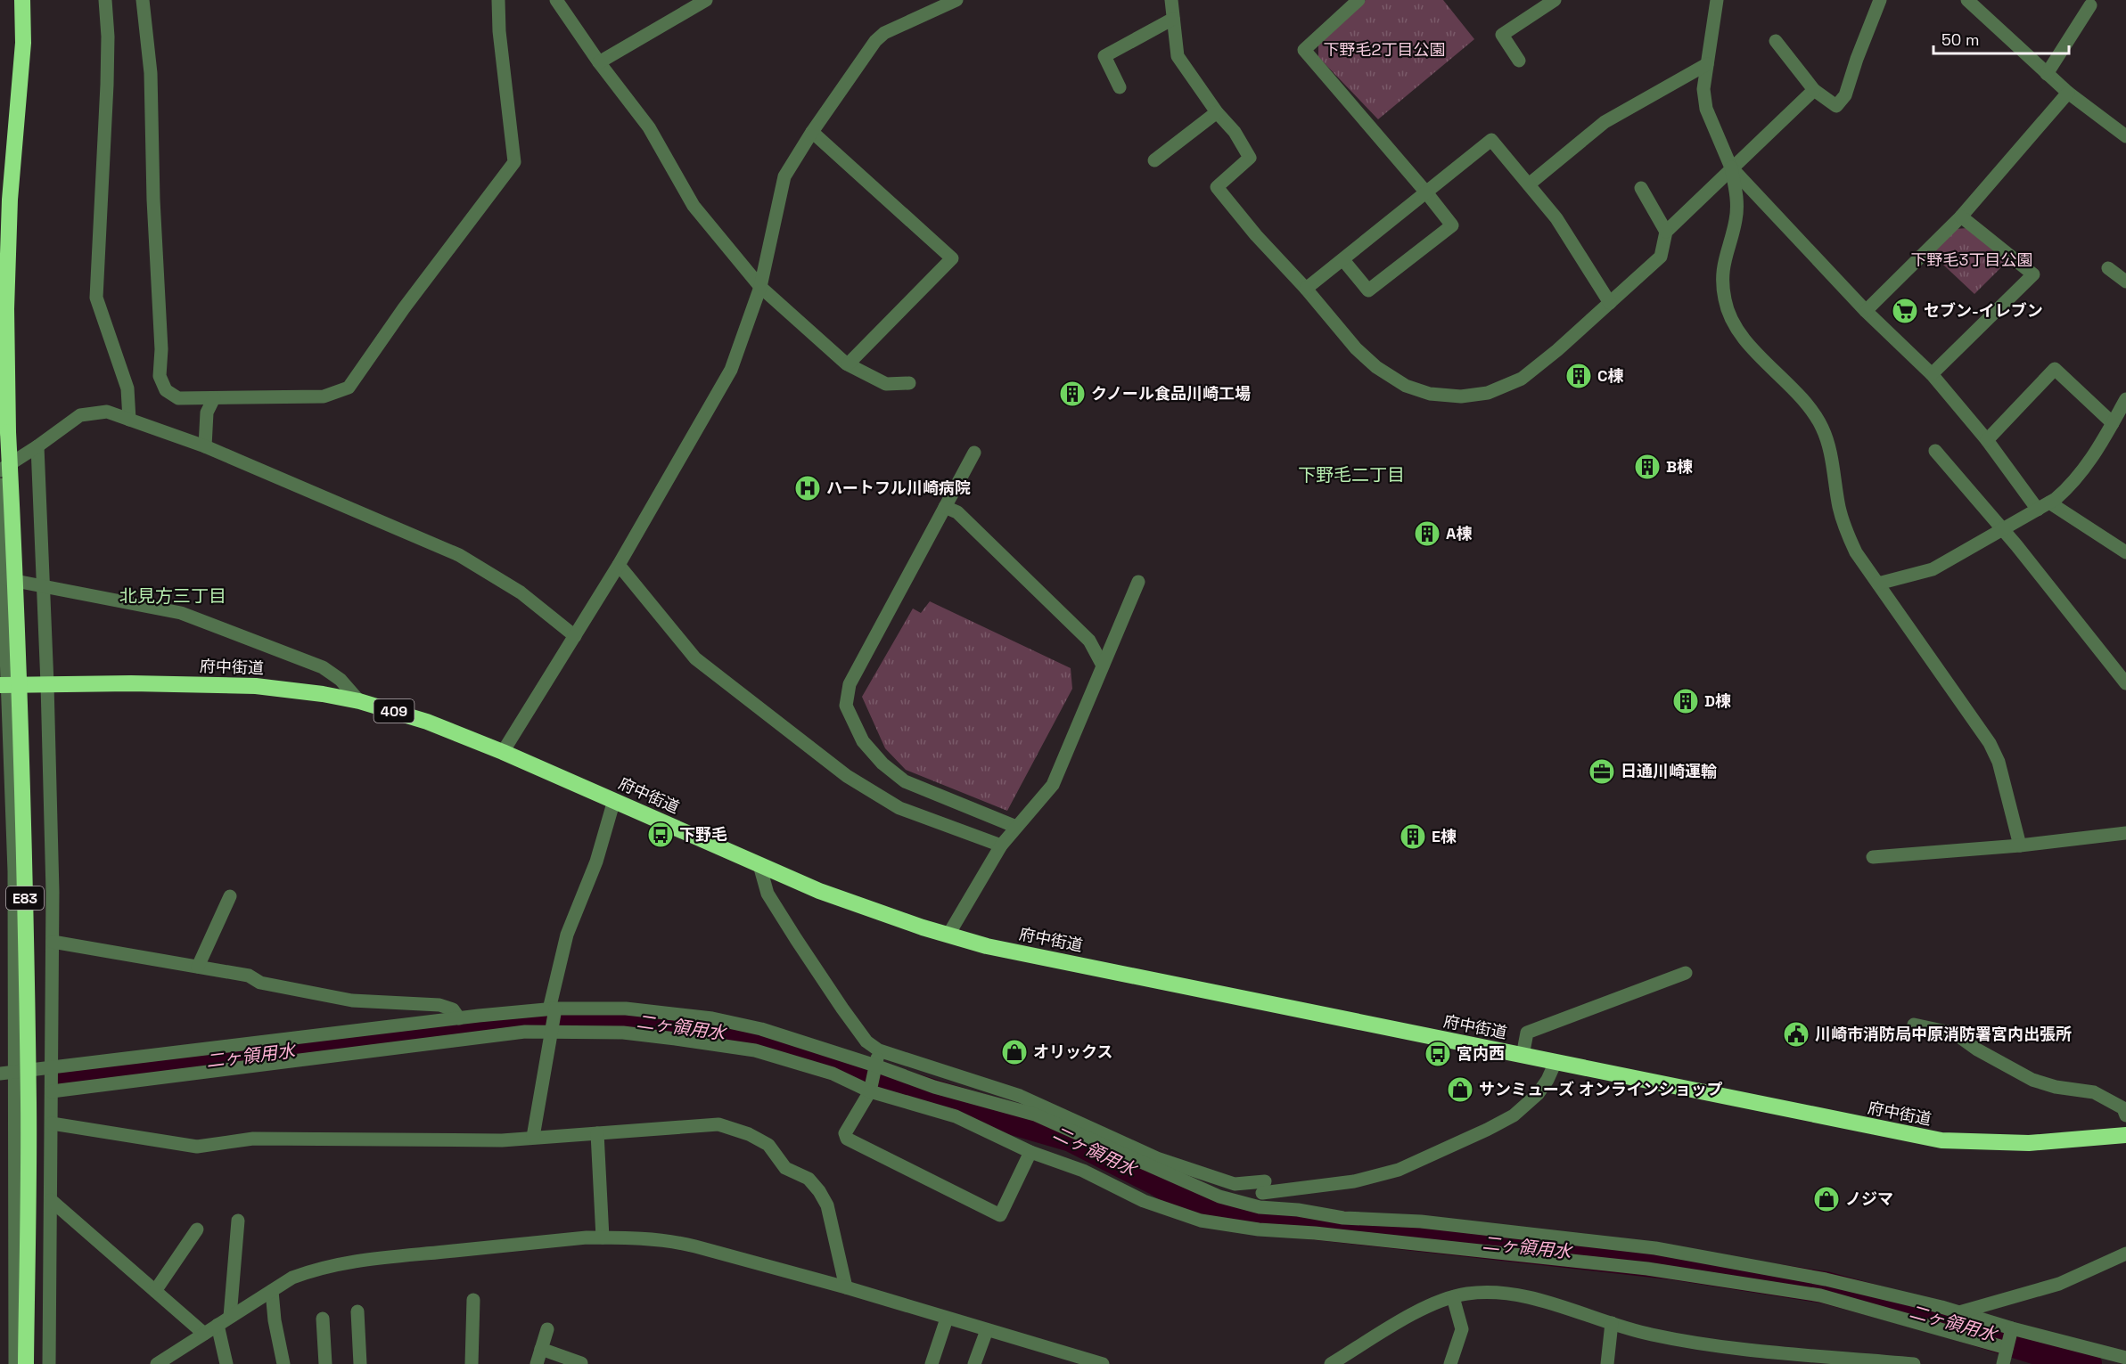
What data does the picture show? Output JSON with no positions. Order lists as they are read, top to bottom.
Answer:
{
  "streets": {
    "highway": ["府中街道", "409", "E83"]
  },
  "districts": ["下野毛二丁目", "北見方三丁目"],
  "water": ["二ヶ領用水"],
  "parks": ["下野毛2丁目公園", "下野毛3丁目公園"],
  "places": {
    "supermarket": ["セブン-イレブン"],
    "building": [
      "C棟",
      "クノール食品川崎工場",
      "B棟",
      "A棟",
      "D棟",
      "E棟"
    ],
    "hospital": ["ハートフル川崎病院"],
    "office": ["日通川崎運輸"],
    "bus stop": ["下野毛", "宮内西"],
    "public building": ["川崎市消防局中原消防署宮内出張所"],
    "shop": ["オリックス", "サンミューズ オンラインショップ", "ノジマ"]
  },
  "scale_bar": "50 m"
}
